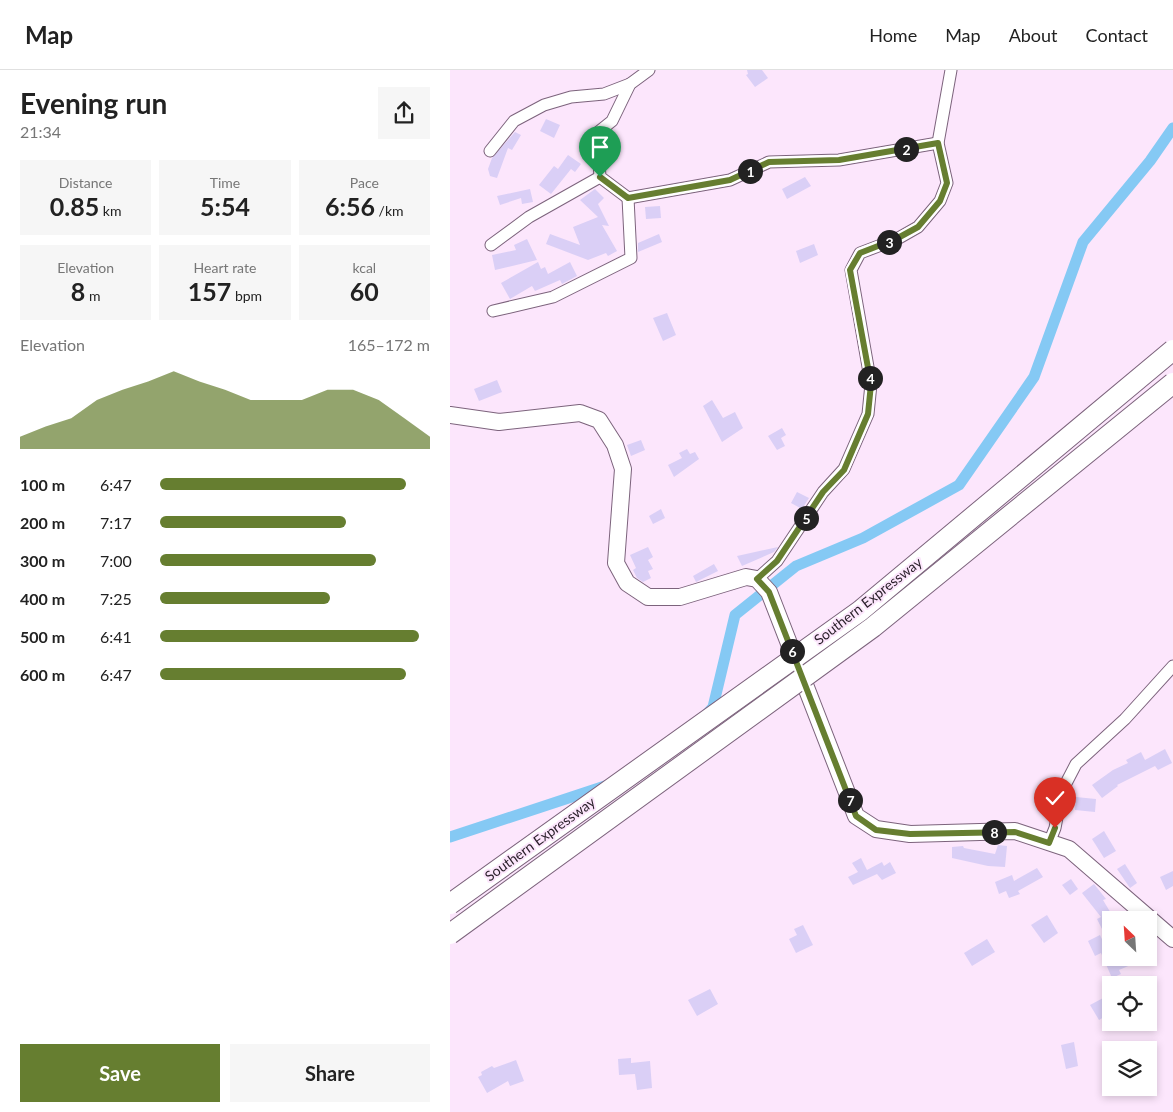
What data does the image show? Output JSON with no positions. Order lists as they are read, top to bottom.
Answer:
{
  "streets": {
    "highway": ["Southern Expressway"]
  },
  "north": "top left",
  "page": {
    "header": "Map",
    "nav": [
      "Home",
      "Map",
      "About",
      "Contact"
    ],
    "heading": ["Evening run", "21:34"],
    "pins": [
      "2",
      "1",
      "3",
      "4",
      "5",
      "6",
      "7",
      "8"
    ],
    "stats": [
      ["Distance", "0.85 km"],
      ["Time", "5:54"],
      ["Pace", "6:56 /km"],
      ["Elevation", "8 m"],
      ["Heart rate", "157 bpm"],
      ["kcal", "60"]
    ],
    "chart": ["Elevation", "165–172 m"],
    "list": [
      {
        "name": "100 m",
        "note": "6:47"
      },
      {
        "name": "200 m",
        "note": "7:17"
      },
      {
        "name": "300 m",
        "note": "7:00"
      },
      {
        "name": "400 m",
        "note": "7:25"
      },
      {
        "name": "500 m",
        "note": "6:41"
      },
      {
        "name": "600 m",
        "note": "6:47"
      }
    ],
    "buttons": ["Save", "Share"]
  }
}
